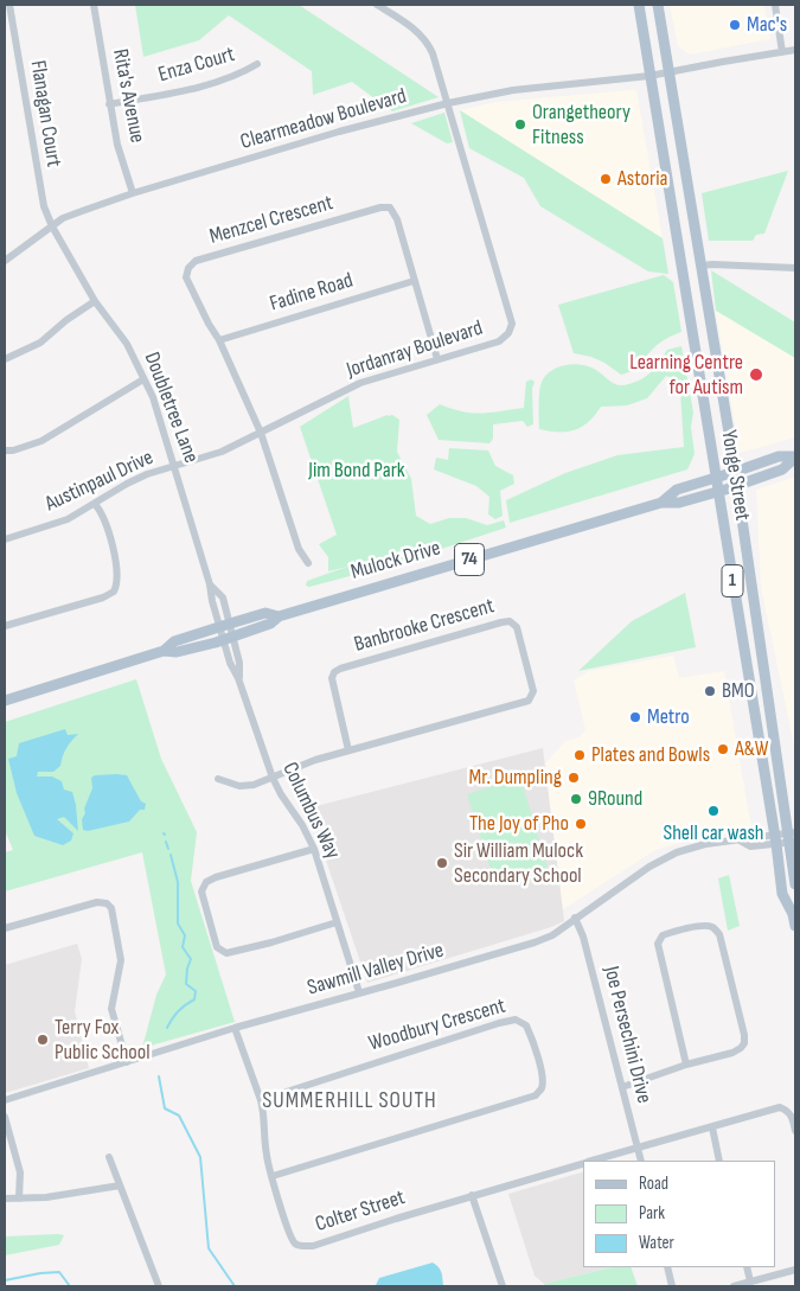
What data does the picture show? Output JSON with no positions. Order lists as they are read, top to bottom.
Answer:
{
  "streets": {
    "main road": [
      "Yonge Street",
      "74",
      "Mulock Drive",
      "1"
    ],
    "street": [
      "Enza Court",
      "Rita's Avenue",
      "Flanagan Court",
      "Clearmeadow Boulevard",
      "Menzcel Crescent",
      "Fadine Road",
      "Jordanray Boulevard",
      "Doubletree Lane",
      "Austinpaul Drive",
      "Banbrooke Crescent",
      "Columbus Way",
      "Sawmill Valley Drive",
      "Woodbury Crescent",
      "Joe Persechini Drive",
      "Colter Street"
    ]
  },
  "crossings": [
    ["Enza Court", "Rita's Avenue"],
    ["Rita's Avenue", "Clearmeadow Boulevard"],
    ["Flanagan Court", "Clearmeadow Boulevard"],
    ["Flanagan Court", "Doubletree Lane"],
    ["Clearmeadow Boulevard", "Jordanray Boulevard"],
    ["Clearmeadow Boulevard", "Doubletree Lane"],
    ["Clearmeadow Boulevard", "Yonge Street"],
    ["Menzcel Crescent", "Fadine Road"],
    ["Menzcel Crescent", "Jordanray Boulevard"],
    ["Jordanray Boulevard", "Doubletree Lane"],
    ["Jordanray Boulevard", "Austinpaul Drive"],
    ["Doubletree Lane", "Austinpaul Drive"],
    ["Doubletree Lane", "Mulock Drive"],
    ["Doubletree Lane", "Columbus Way"],
    ["Yonge Street", "Mulock Drive"],
    ["Yonge Street", "Sawmill Valley Drive"],
    ["Mulock Drive", "Columbus Way"],
    ["Banbrooke Crescent", "Columbus Way"],
    ["Columbus Way", "Sawmill Valley Drive"],
    ["Sawmill Valley Drive", "Joe Persechini Drive"],
    ["Sawmill Valley Drive", "Colter Street"],
    ["Woodbury Crescent", "Colter Street"],
    ["Joe Persechini Drive", "Colter Street"]
  ],
  "districts": ["SUMMERHILL SOUTH"],
  "parks": ["Jim Bond Park"],
  "places": [
    "Mac's",
    "Orangetheory Fitness",
    "Astoria",
    "Learning Centre for Autism",
    "BMO",
    "Metro",
    "A&W",
    "Plates and Bowls",
    "Mr. Dumpling",
    "9Round",
    "Shell car wash",
    "The Joy of Pho",
    "Sir William Mulock Secondary School",
    "Terry Fox Public School"
  ],
  "legend": ["Road", "Park", "Water"]
}
